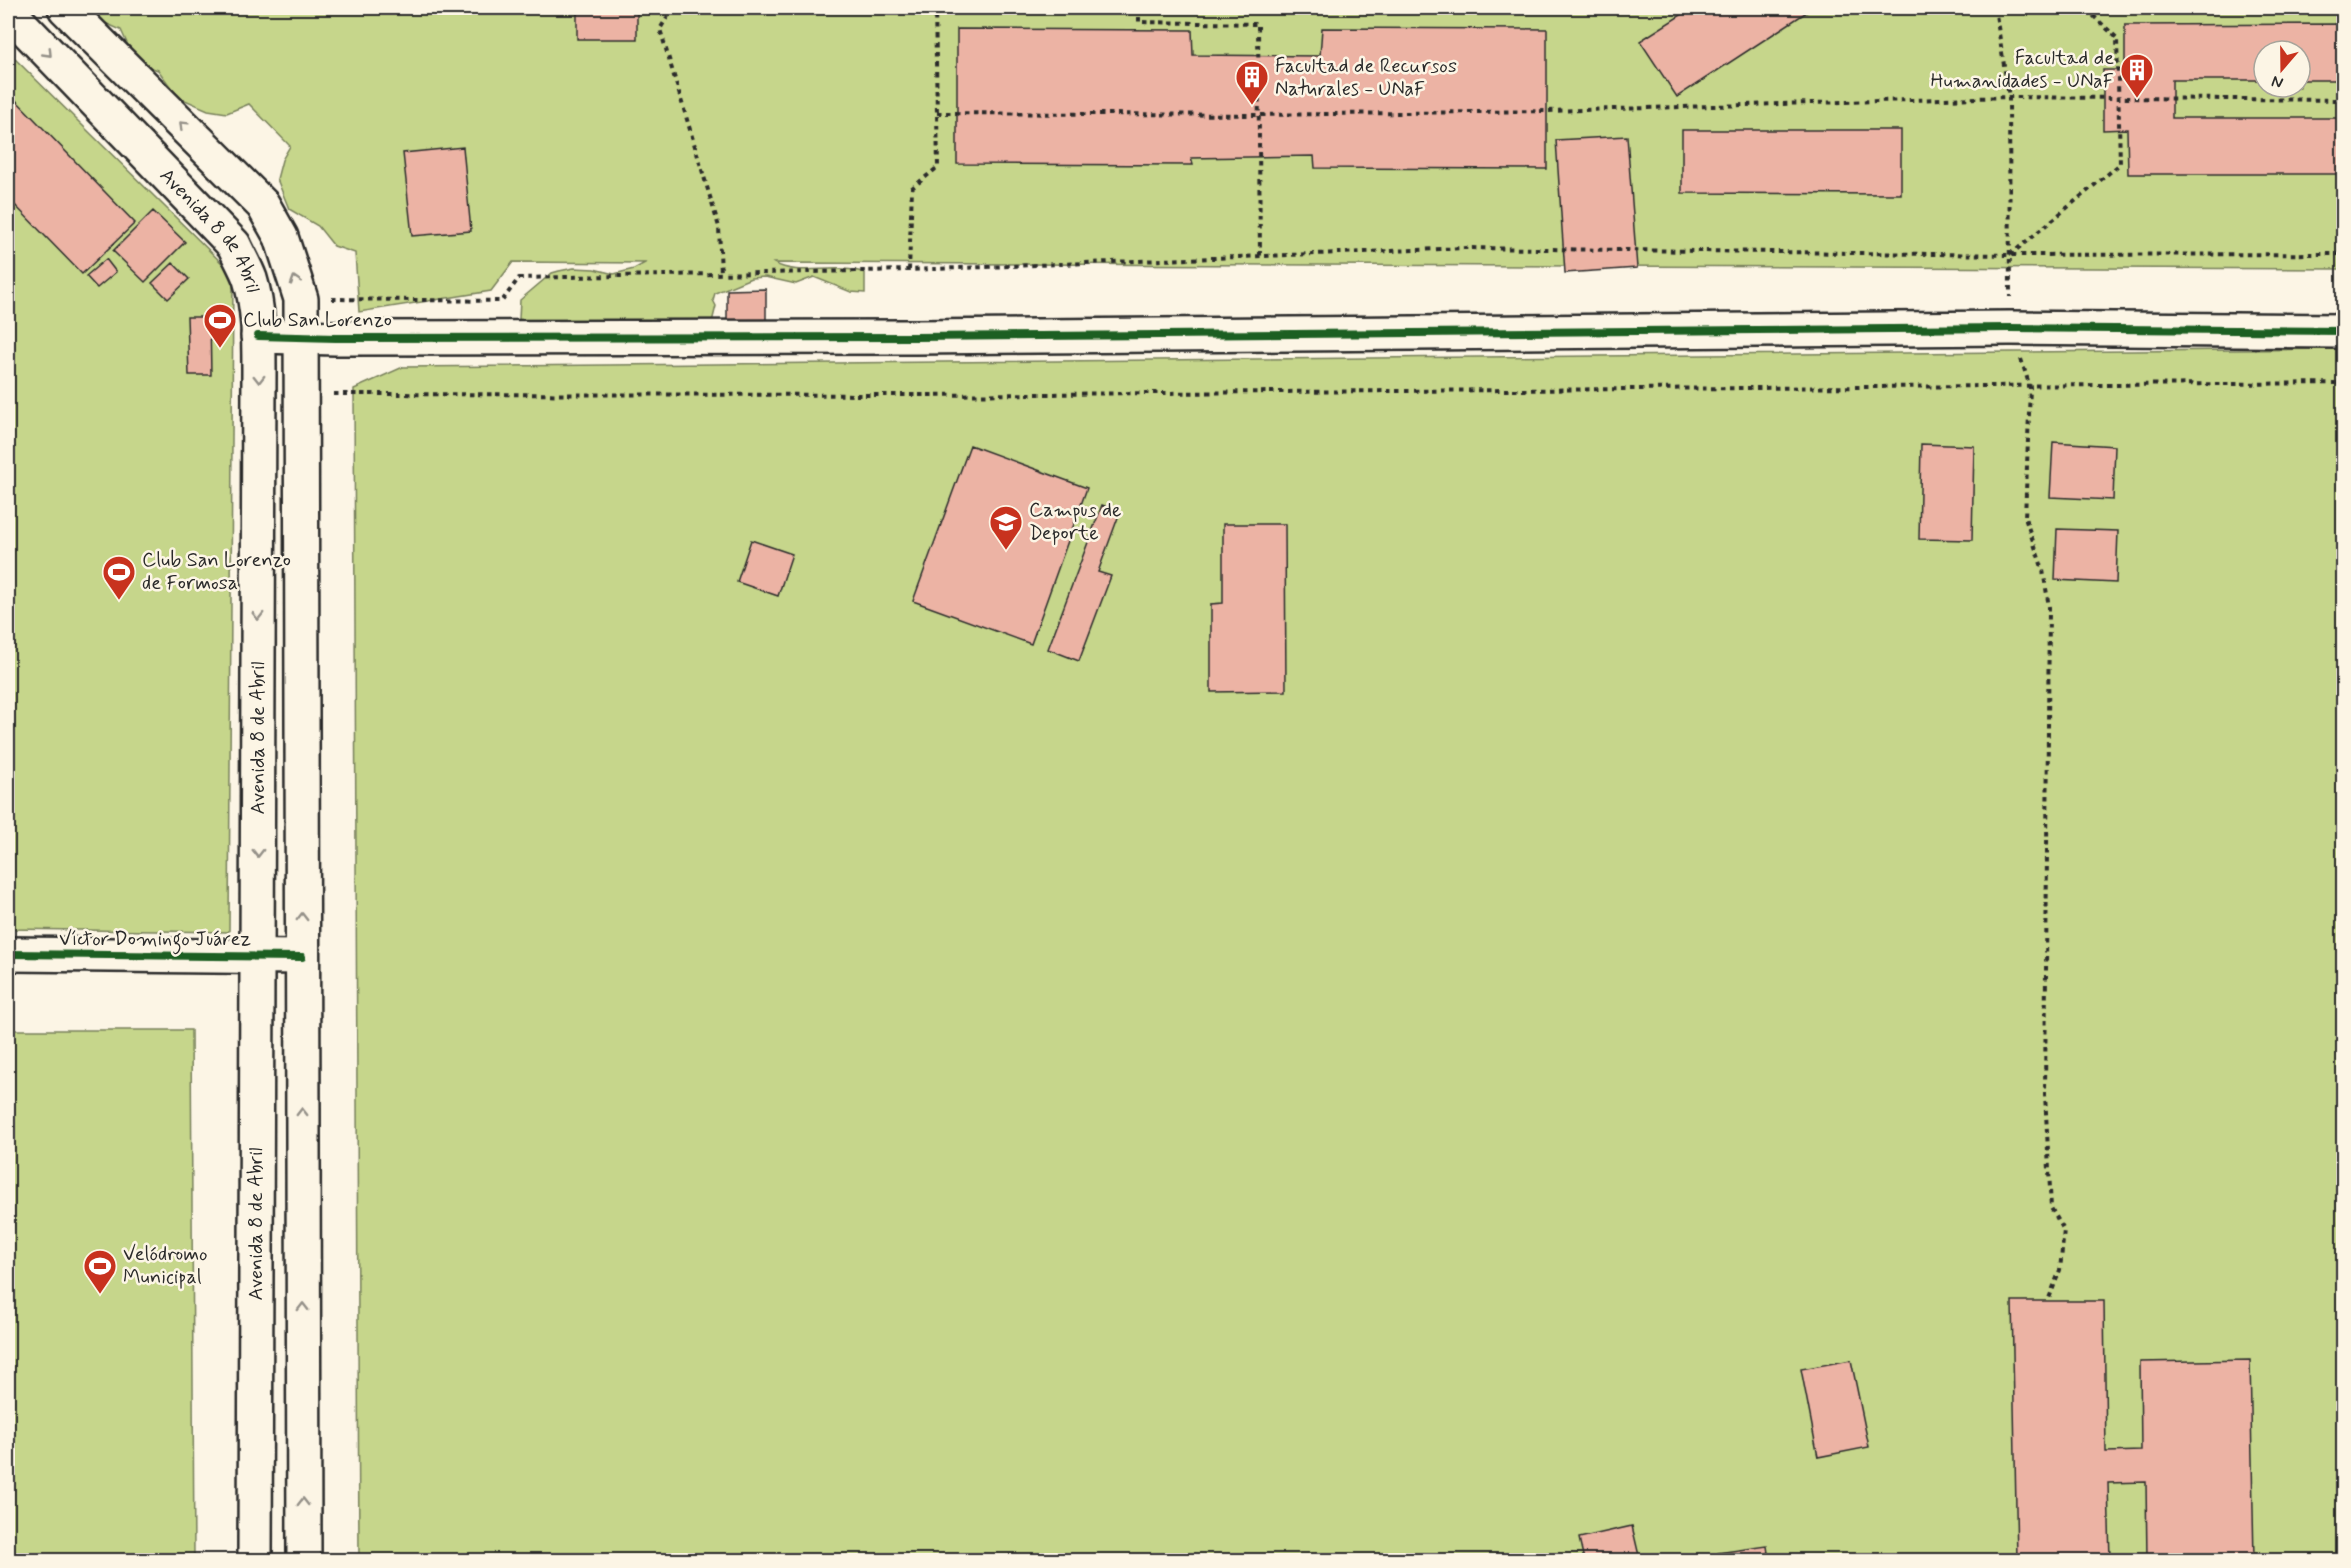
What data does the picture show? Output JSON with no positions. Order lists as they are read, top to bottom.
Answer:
{
  "streets": {
    "main road": ["Avenida 8 de Abril", "Víctor Domingo Juárez"]
  },
  "crossings": [
    ["Avenida 8 de Abril", "Víctor Domingo Juárez"]
  ],
  "places": {
    "building": ["Facultad de Humanidades - UNaF", "Facultad de Recursos Naturales - UNaF"],
    "sports": ["Club San Lorenzo", "Club San Lorenzo de Formosa", "Velódromo Municipal"],
    "school or university": ["Campus de Deporte"]
  },
  "north": "bottom"
}
